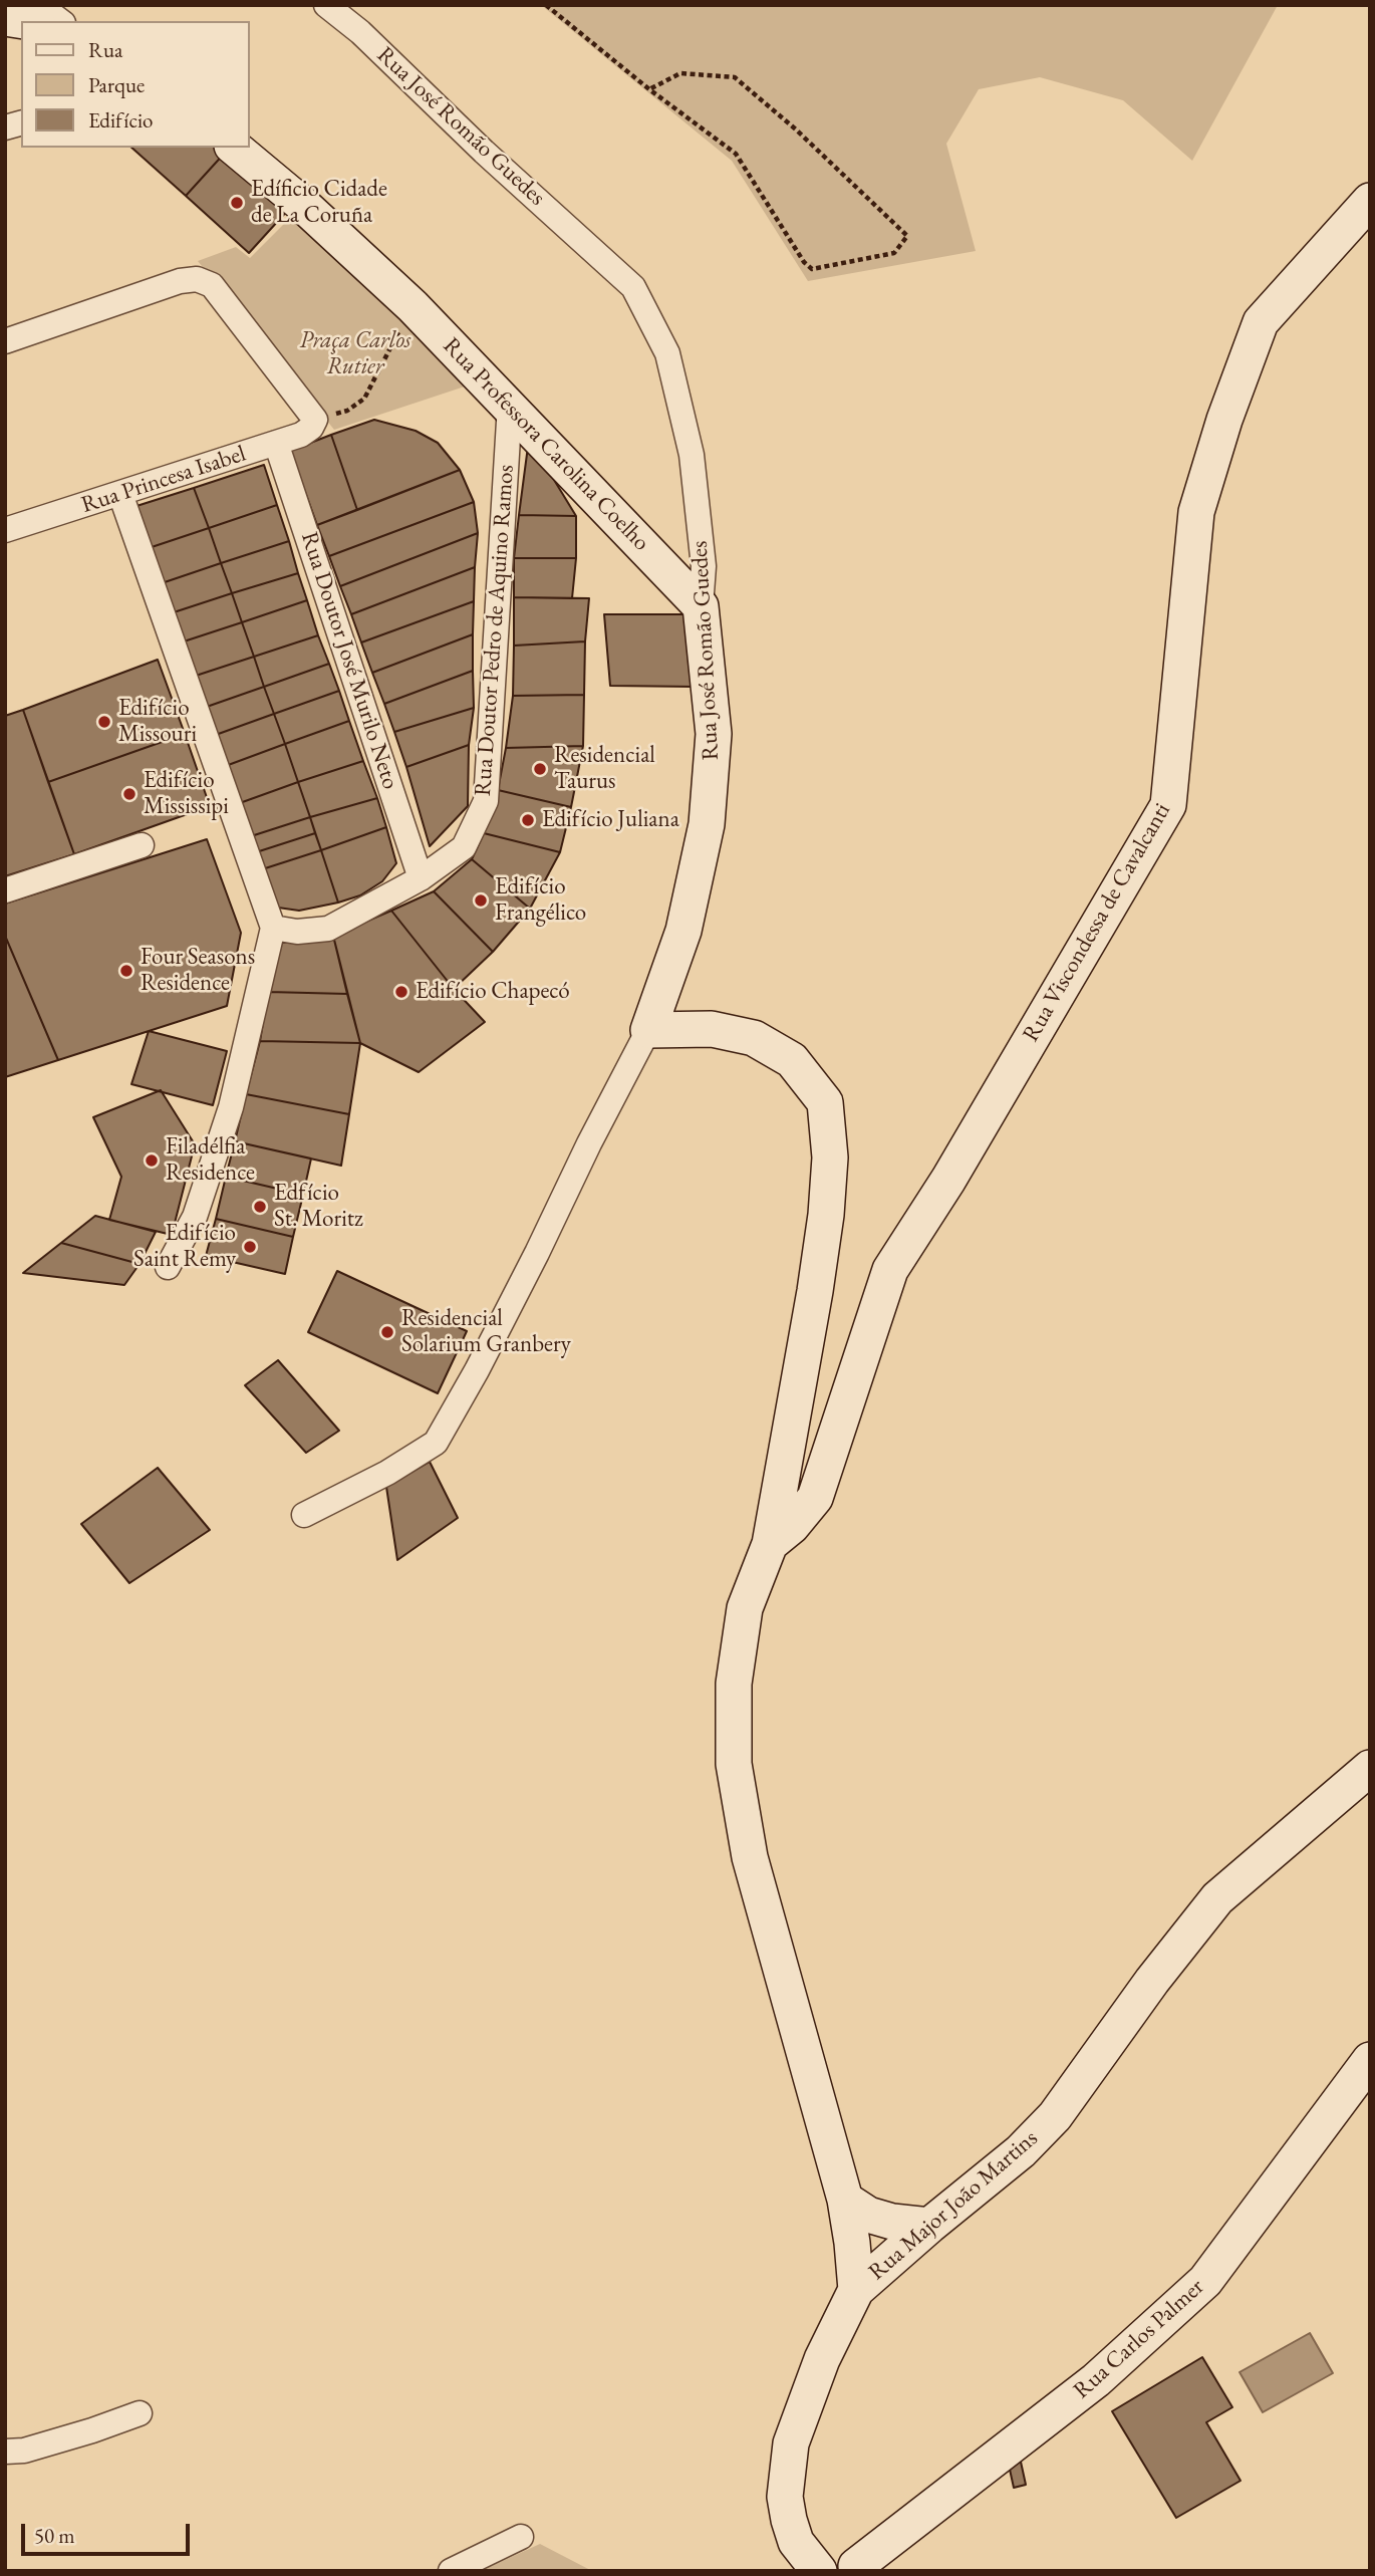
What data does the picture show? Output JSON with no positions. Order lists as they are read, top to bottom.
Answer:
{
  "streets": {
    "street": [
      "Rua José Romão Guedes",
      "Rua Professora Carolina Coelho",
      "Rua Princesa Isabel",
      "Rua Doutor Pedro de Aquino Ramos",
      "Rua Doutor José Murilo Neto",
      "Rua Viscondessa de Cavalcanti",
      "Rua Major João Martins",
      "Rua Carlos Palmer"
    ]
  },
  "crossings": [
    ["Rua José Romão Guedes", "Rua Professora Carolina Coelho"],
    ["Rua Professora Carolina Coelho", "Rua Doutor Pedro de Aquino Ramos"],
    ["Rua Princesa Isabel", "Rua Doutor José Murilo Neto"],
    ["Rua Doutor Pedro de Aquino Ramos", "Rua Doutor José Murilo Neto"],
    ["Rua Major João Martins", "Rua Carlos Palmer"]
  ],
  "parks": ["Praça Carlos Rutier"],
  "places": [
    "Edíficio Cidade de La Coruña",
    "Edifício Missouri",
    "Residencial Taurus",
    "Edifício Mississipi",
    "Edifício Juliana",
    "Edifício Frangélico",
    "Four Seasons Residence",
    "Edifício Chapecó",
    "Filadélfia Residence",
    "Edfício St. Moritz",
    "Edifício Saint Remy",
    "Residencial Solarium Granbery"
  ],
  "legend": ["Rua", "Parque", "Edifício"],
  "scale_bar": "50 m"
}
